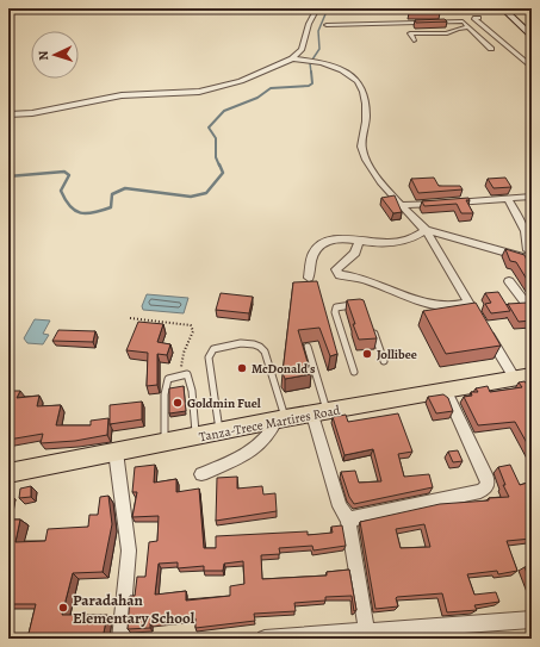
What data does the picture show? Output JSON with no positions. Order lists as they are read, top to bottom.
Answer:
{
  "streets": {
    "main road": ["Tanza-Trece Martires Road"]
  },
  "places": [
    "Jollibee",
    "McDonald's",
    "Goldmin Fuel",
    "Paradahan Elementary School"
  ],
  "north": "left"
}
